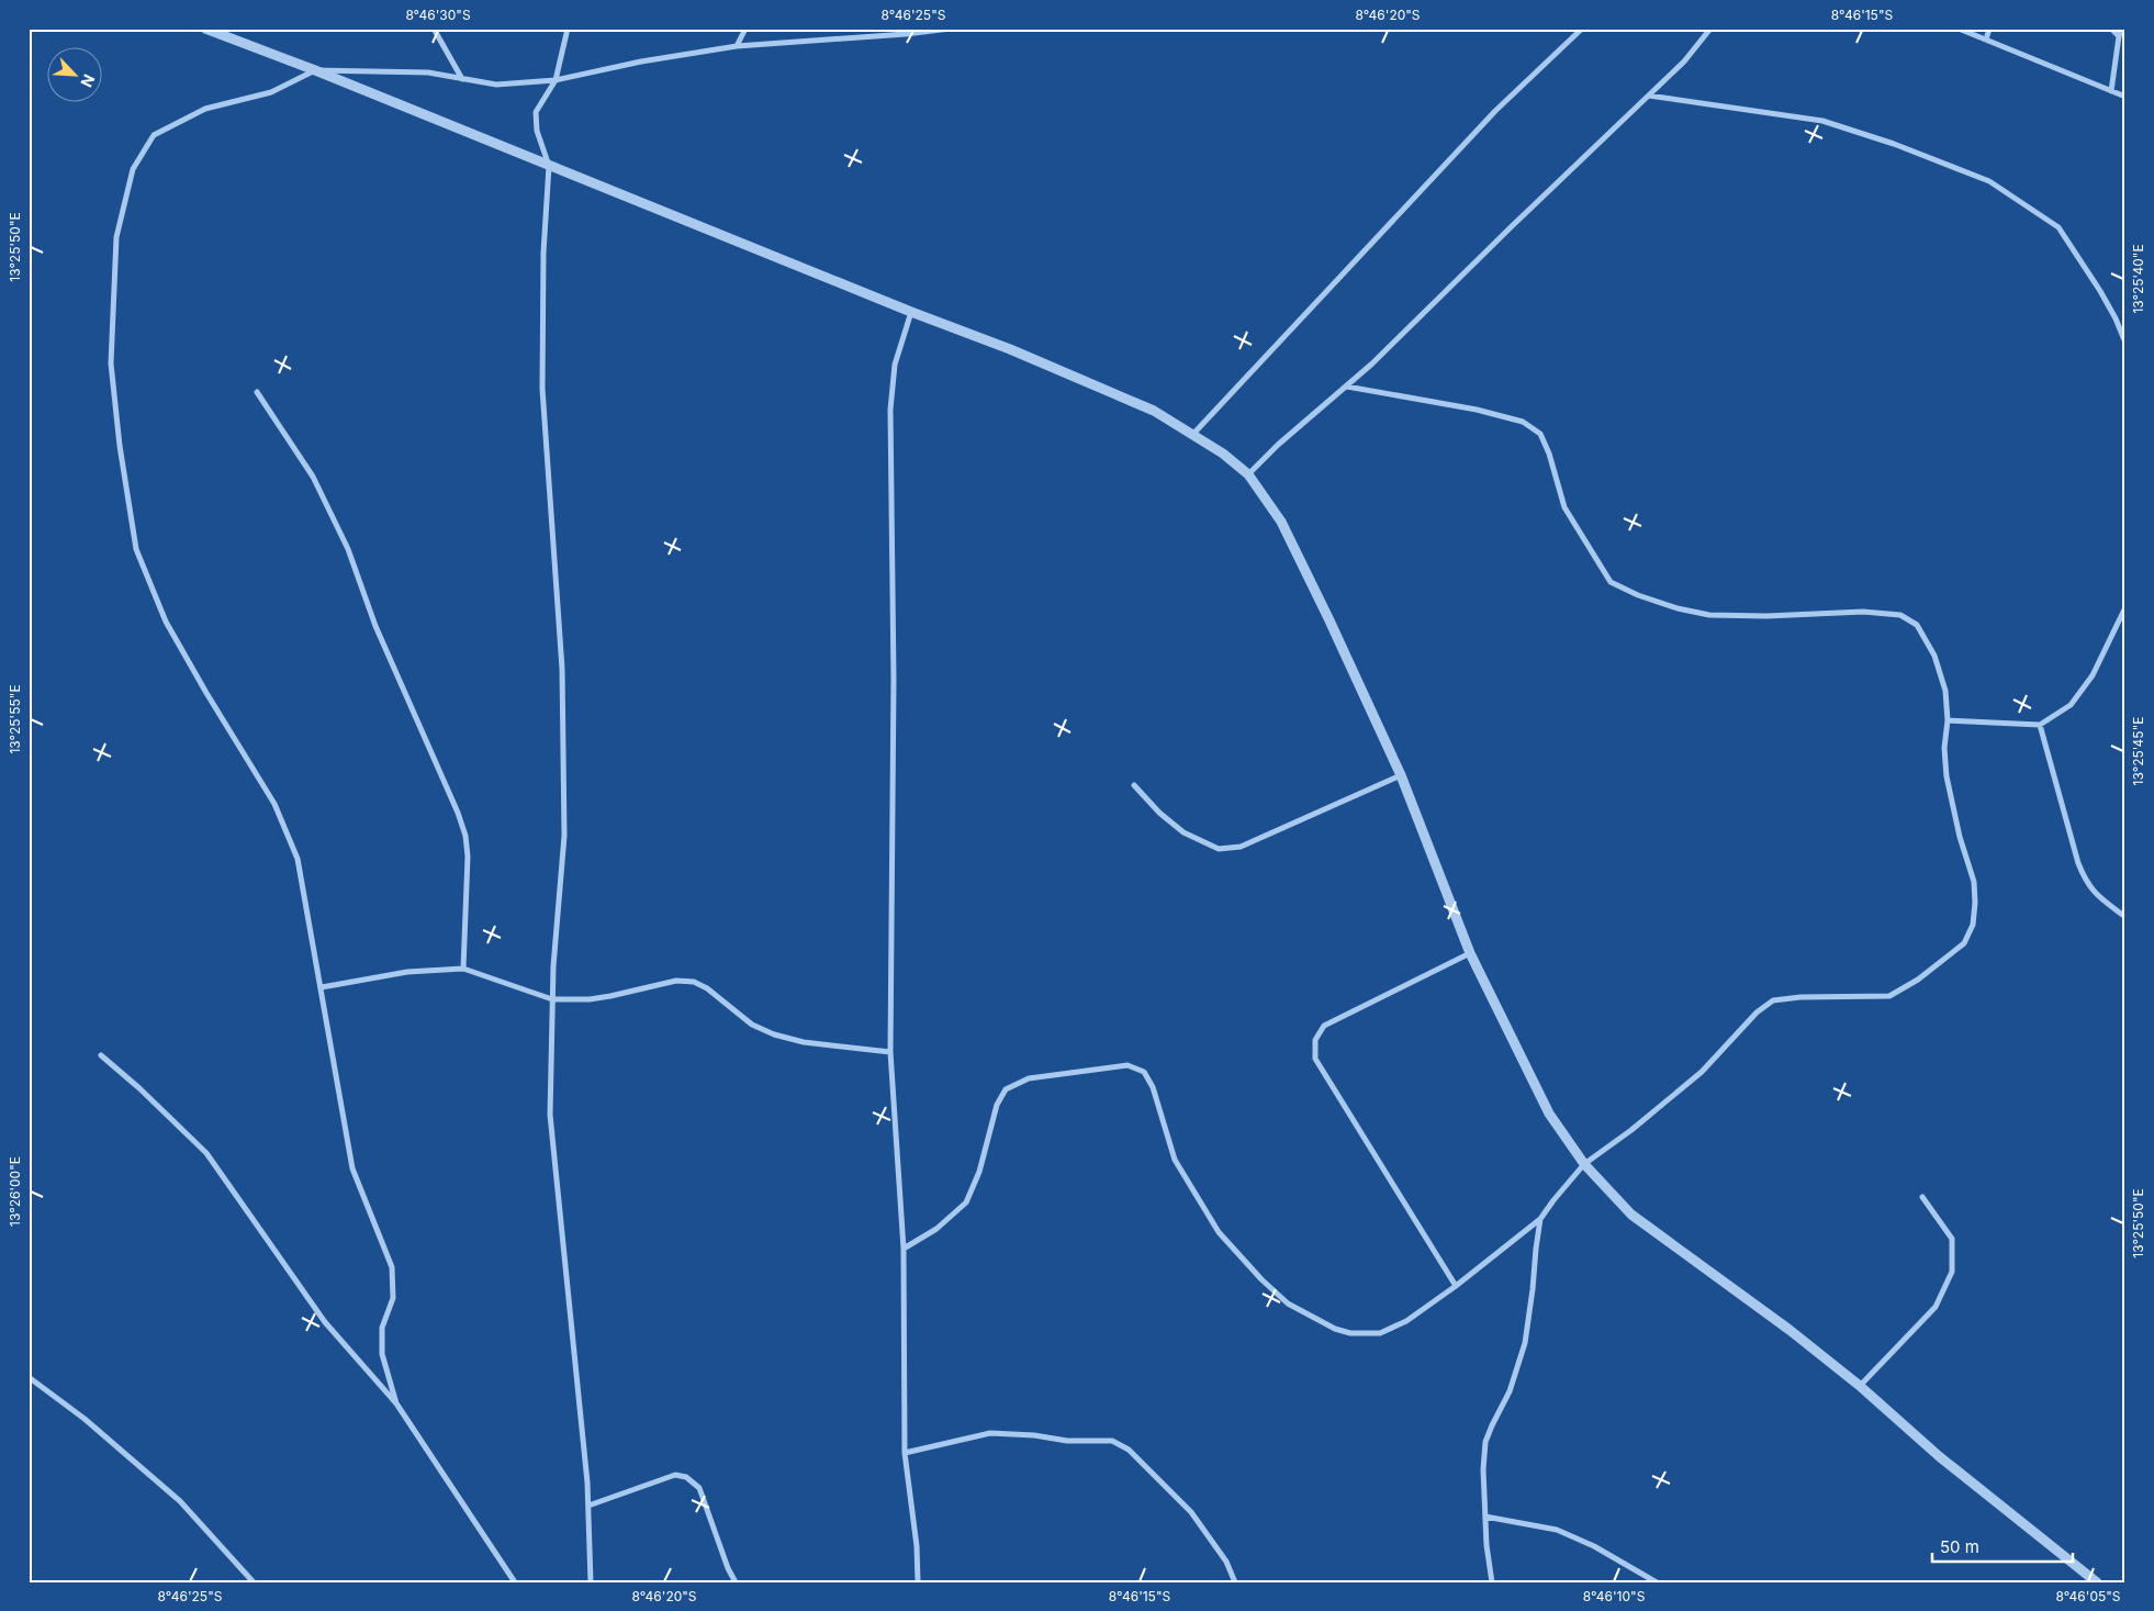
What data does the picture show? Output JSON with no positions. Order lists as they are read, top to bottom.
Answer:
{
  "scale_bar": "50 m",
  "north": "bottom right",
  "coordinates": [
    "8°46'30\"S",
    "8°46'25\"S",
    "8°46'20\"S",
    "8°46'15\"S",
    "13°25'50\"E",
    "13°25'40\"E",
    "13°25'55\"E",
    "13°25'45\"E",
    "13°26'00\"E",
    "8°46'10\"S",
    "8°46'05\"S"
  ]
}
